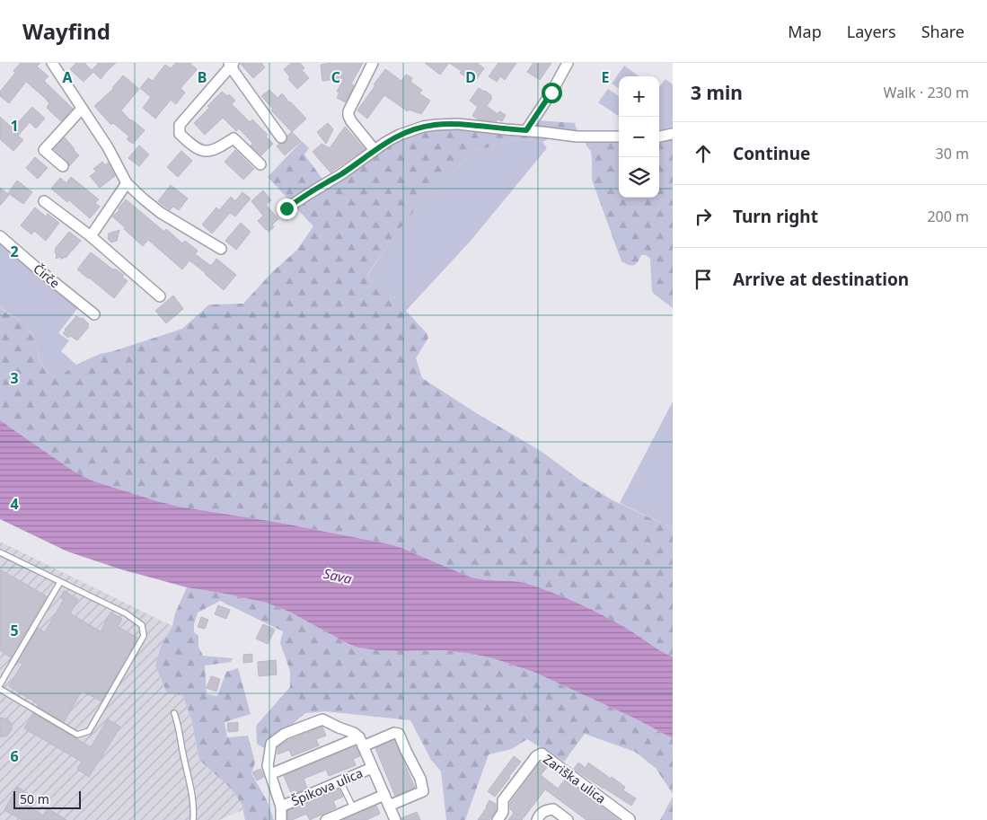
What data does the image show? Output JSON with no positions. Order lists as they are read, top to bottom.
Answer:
{
  "streets": {
    "street": ["Čirče", "Zariška ulica", "Špikova ulica"]
  },
  "water": ["Sava"],
  "scale_bar": "50 m",
  "page": {
    "header": "Wayfind",
    "nav": ["Map", "Layers", "Share"],
    "heading": ["3 min", "Walk · 230 m"],
    "map_buttons": ["+", "−"],
    "list": [
      ["Continue", "30 m"],
      ["Turn right", "200 m"],
      "Arrive at destination"
    ],
    "scale": "50 m"
  },
  "grid": {
    "columns": [
      "A",
      "B",
      "C",
      "D",
      "E"
    ],
    "rows": [
      "1",
      "2",
      "3",
      "4",
      "5",
      "6"
    ]
  }
}
